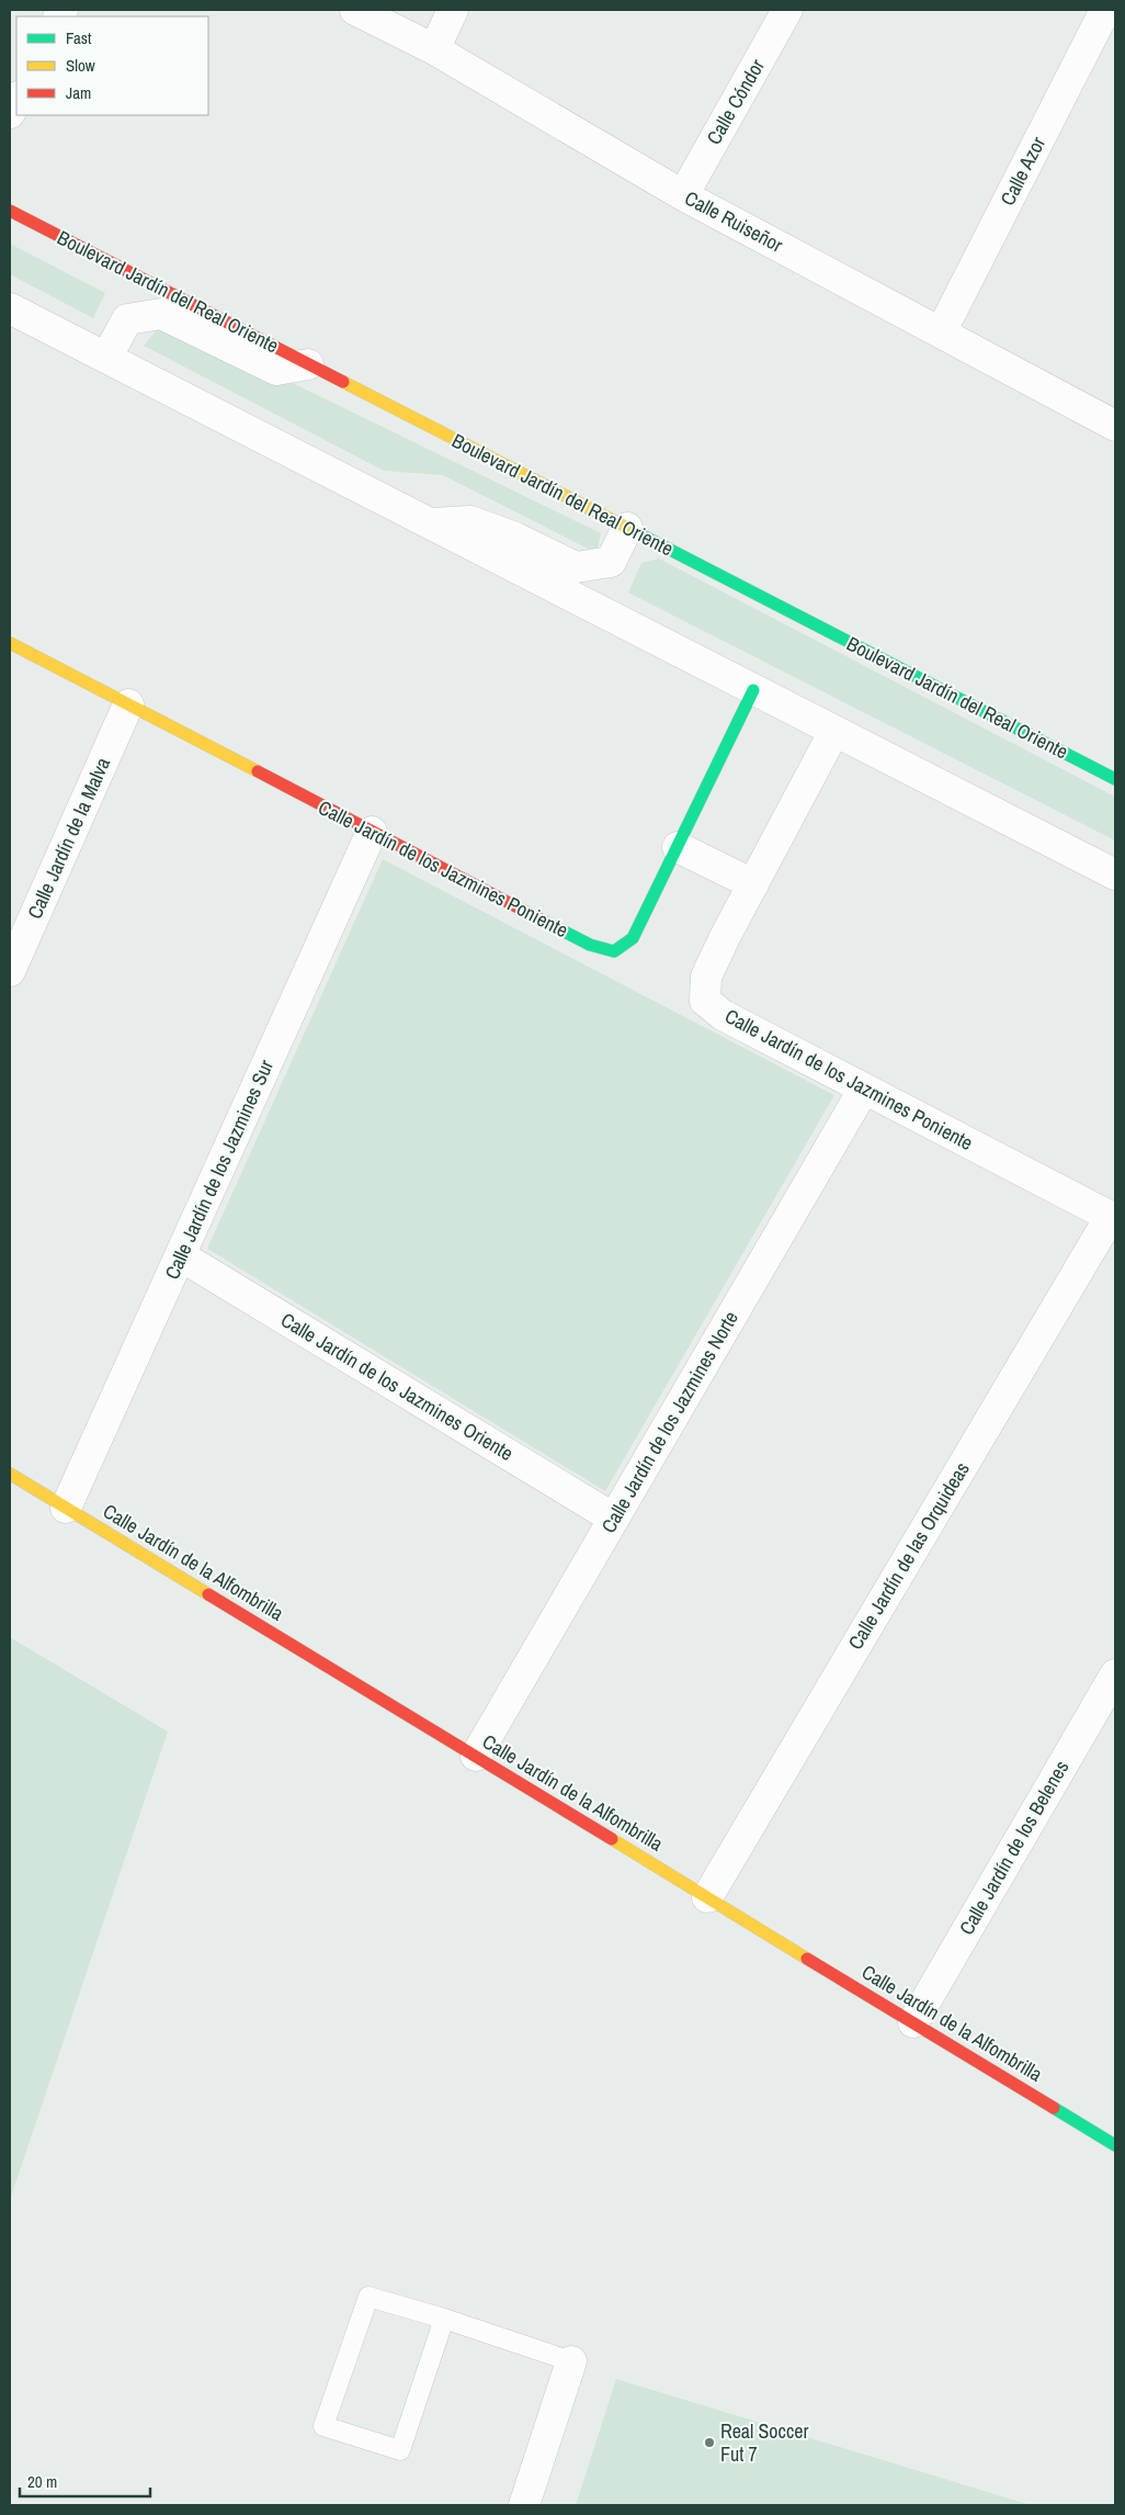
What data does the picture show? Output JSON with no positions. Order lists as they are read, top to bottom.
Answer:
{
  "streets": {
    "street": [
      "Calle Cóndor",
      "Calle Azor",
      "Calle Ruiseñor",
      "Boulevard Jardín del Real Oriente",
      "Calle Jardín de la Malva",
      "Calle Jardín de los Jazmines Poniente",
      "Calle Jardín de los Jazmines Sur",
      "Calle Jardín de los Jazmines Oriente",
      "Calle Jardín de los Jazmines Norte",
      "Calle Jardín de las Orquideas",
      "Calle Jardín de la Alfombrilla",
      "Calle Jardín de los Belenes"
    ]
  },
  "crossings": [
    ["Calle Cóndor", "Calle Ruiseñor"],
    ["Calle Azor", "Calle Ruiseñor"],
    ["Calle Jardín de la Malva", "Calle Jardín de los Jazmines Poniente"],
    ["Calle Jardín de los Jazmines Poniente", "Calle Jardín de los Jazmines Sur"],
    ["Calle Jardín de los Jazmines Poniente", "Calle Jardín de los Jazmines Norte"],
    ["Calle Jardín de los Jazmines Poniente", "Calle Jardín de las Orquideas"],
    ["Calle Jardín de los Jazmines Sur", "Calle Jardín de los Jazmines Oriente"],
    ["Calle Jardín de los Jazmines Sur", "Calle Jardín de la Alfombrilla"],
    ["Calle Jardín de los Jazmines Oriente", "Calle Jardín de los Jazmines Norte"],
    ["Calle Jardín de los Jazmines Norte", "Calle Jardín de la Alfombrilla"],
    ["Calle Jardín de las Orquideas", "Calle Jardín de la Alfombrilla"],
    ["Calle Jardín de la Alfombrilla", "Calle Jardín de los Belenes"]
  ],
  "places": ["Real Soccer Fut 7"],
  "legend": ["Fast", "Slow", "Jam"],
  "scale_bar": "20 m"
}
